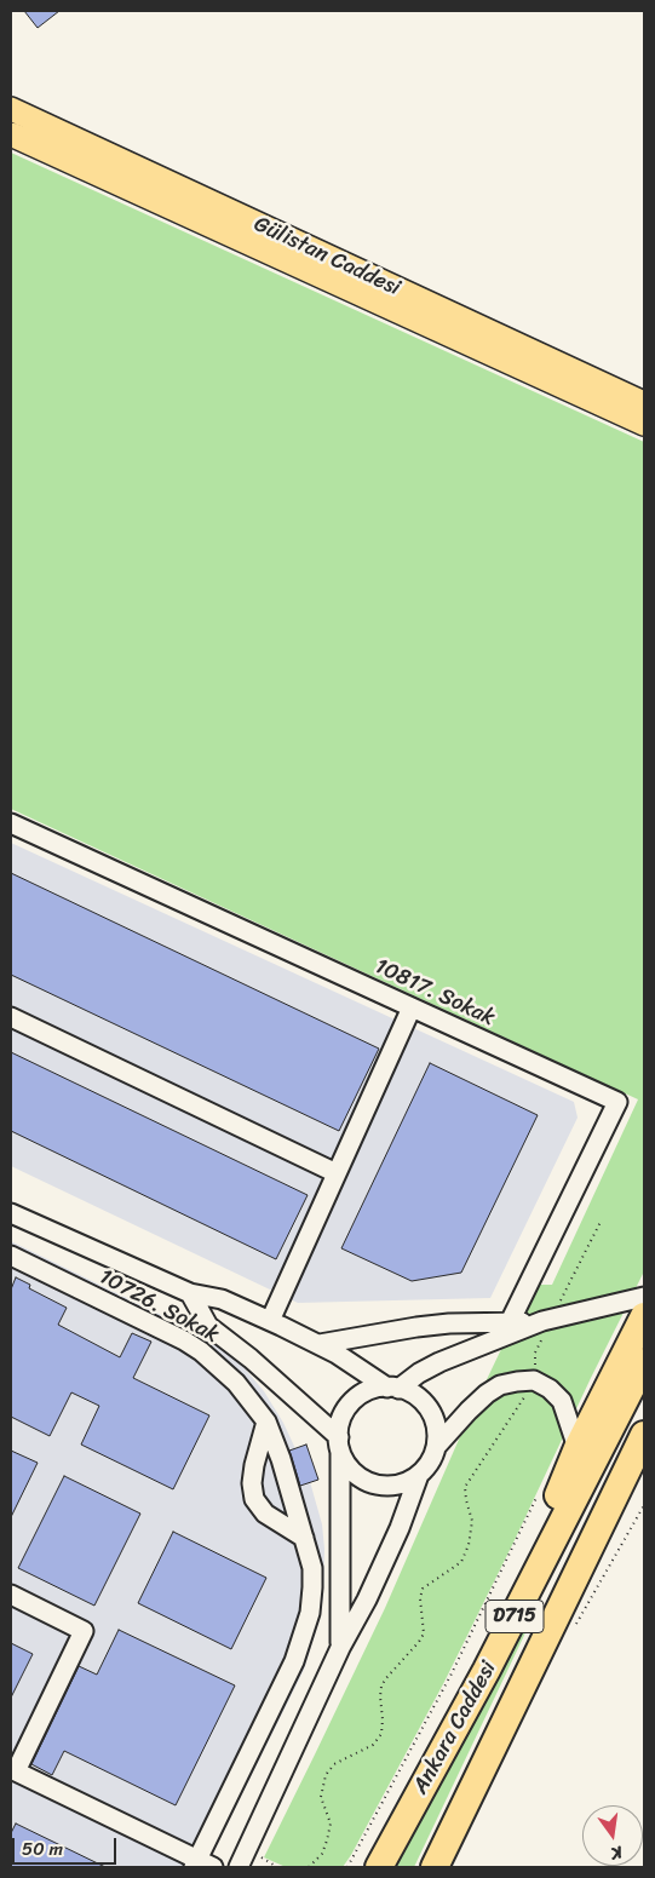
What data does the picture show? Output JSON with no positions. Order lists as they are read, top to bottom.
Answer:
{
  "streets": {
    "highway": ["D715", "Ankara Caddesi"],
    "main road": ["Gülistan Caddesi"],
    "street": ["10817. Sokak", "10726. Sokak"]
  },
  "scale_bar": "50 m",
  "north": "bottom"
}
